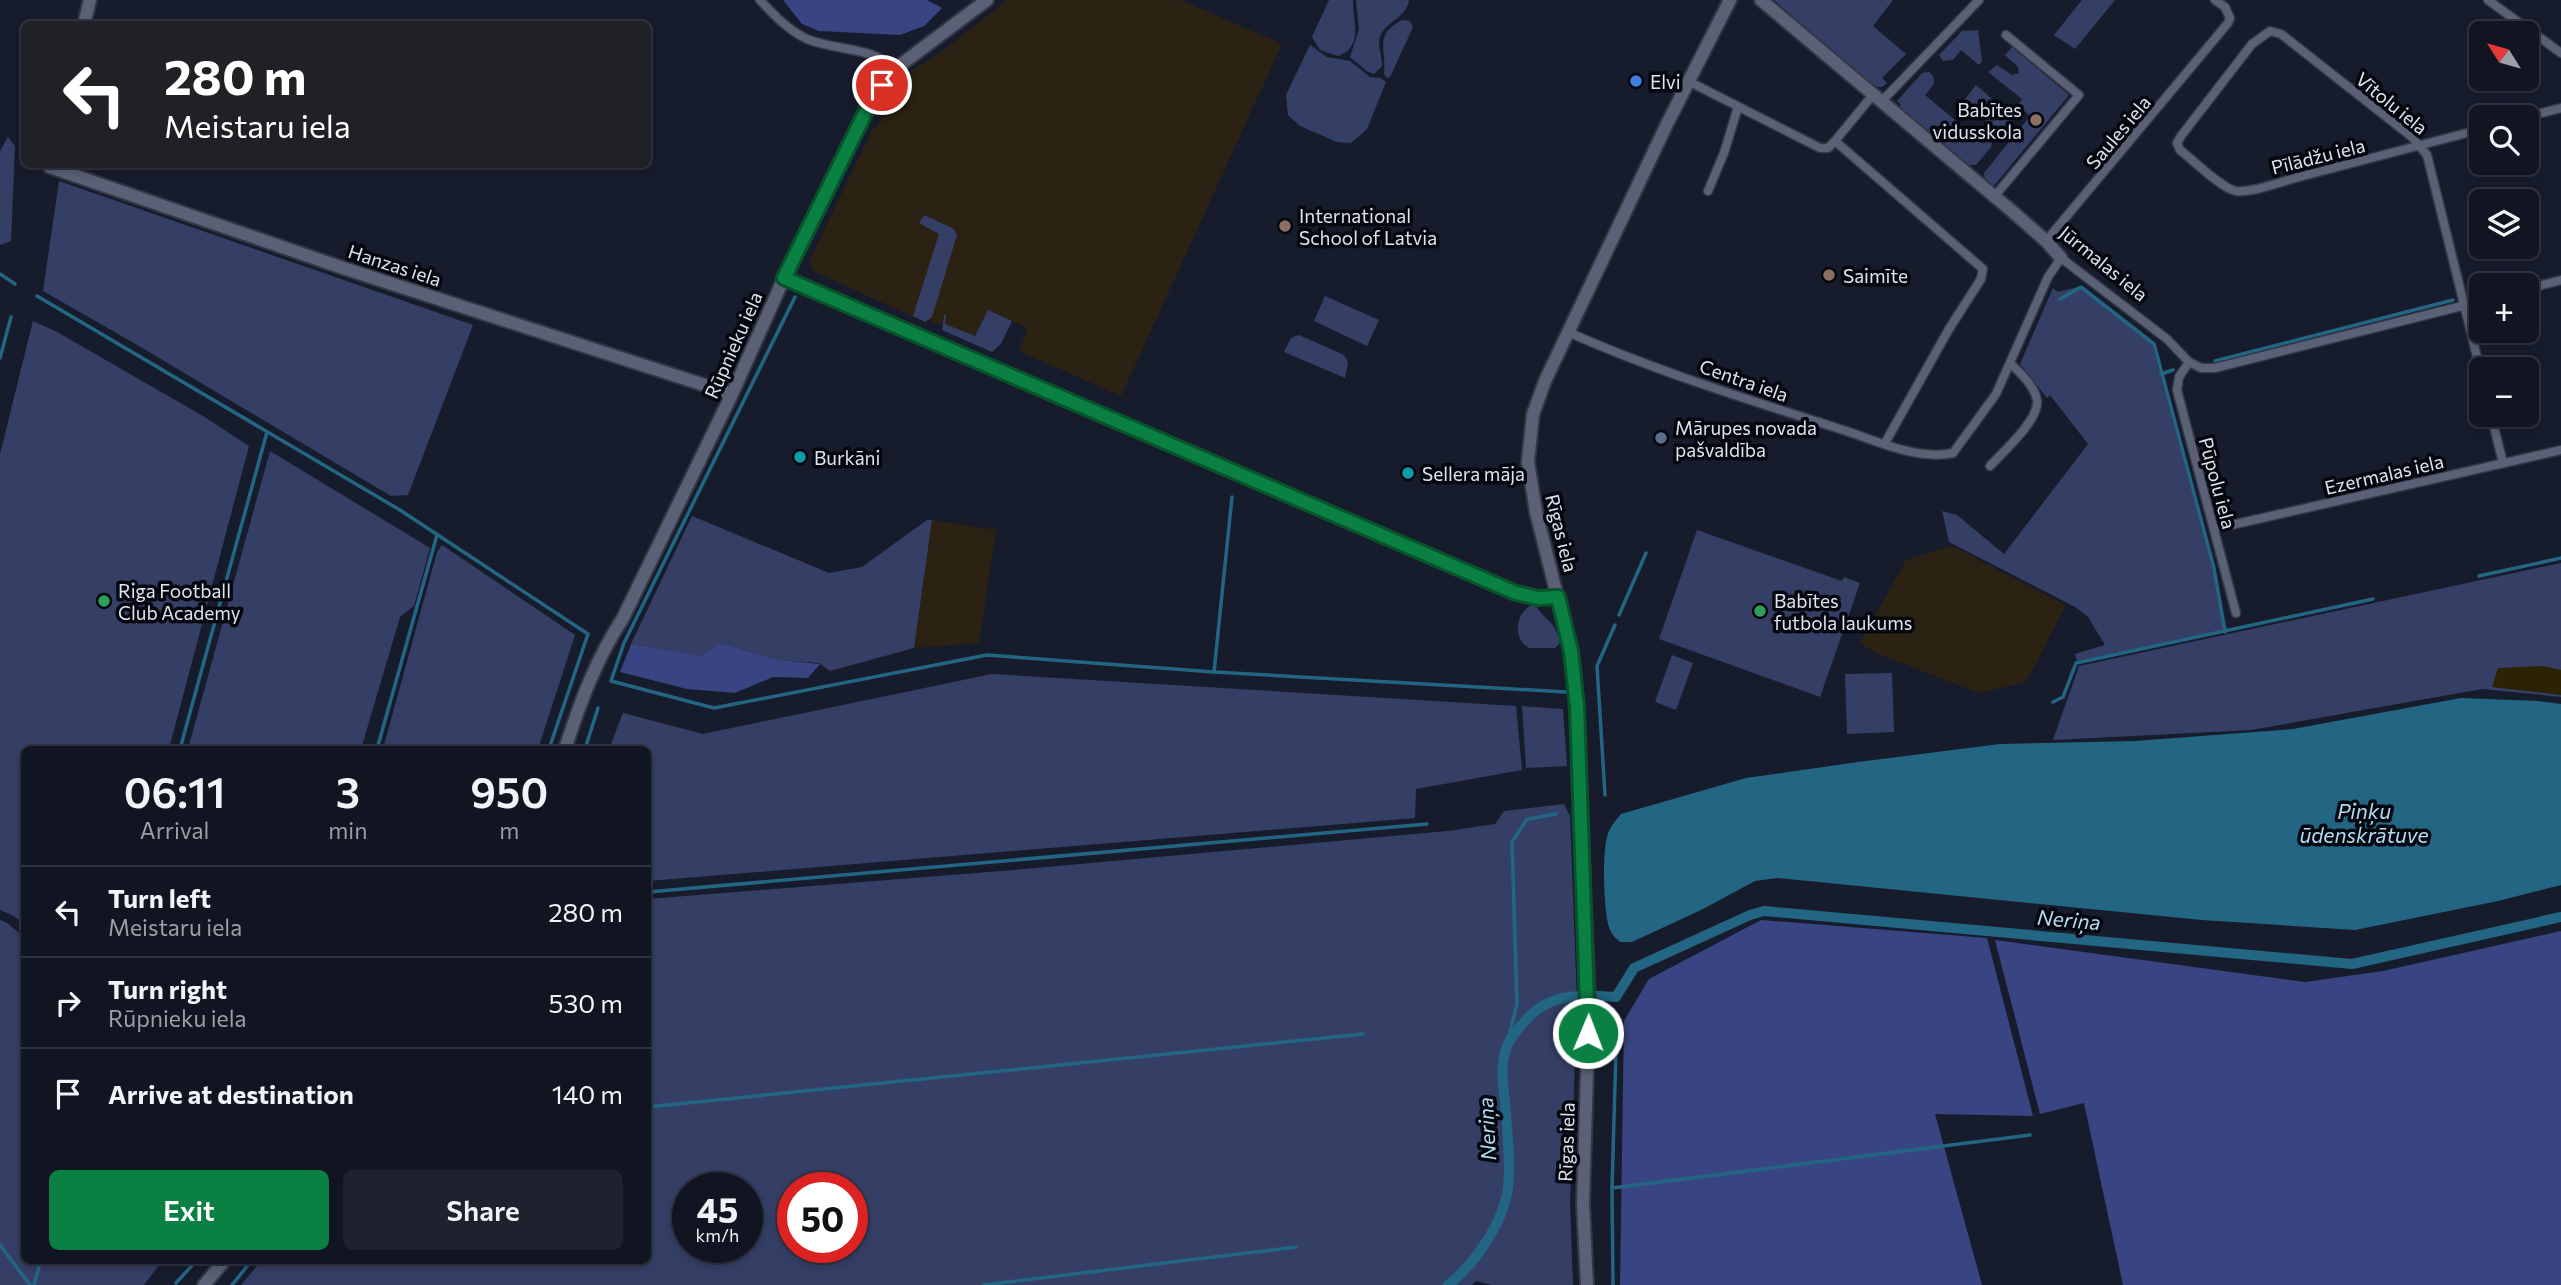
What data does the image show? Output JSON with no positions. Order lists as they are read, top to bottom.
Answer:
{
  "streets": {
    "street": [
      "Vītolu iela",
      "Saules iela",
      "Pīlādžu iela",
      "Jūrmalas iela",
      "Hanzas iela",
      "Rūpnieku iela",
      "Centra iela",
      "Ezermalas iela",
      "Pūpolu iela",
      "Rīgas iela"
    ]
  },
  "crossings": [
    ["Vītolu iela", "Pīlādžu iela"],
    ["Saules iela", "Jūrmalas iela"],
    ["Jūrmalas iela", "Pūpolu iela"],
    ["Hanzas iela", "Rūpnieku iela"],
    ["Centra iela", "Rīgas iela"],
    ["Ezermalas iela", "Pūpolu iela"]
  ],
  "water": ["Piņķu ūdenskrātuve", "Neriņa"],
  "places": [
    "Elvi",
    "Babītes vidusskola",
    "International School of Latvia",
    "Saimīte",
    "Mārupes novada pašvaldība",
    "Burkāni",
    "Sellera māja",
    "Riga Football Club Academy",
    "Babītes futbola laukums"
  ],
  "north": "top left",
  "page": {
    "map_buttons": ["+", "−"],
    "turn": ["280 m", "Meistaru iela"],
    "eta": [
      "06:11",
      "Arrival",
      "3",
      "min",
      "950",
      "m"
    ],
    "list": [
      {
        "name": "Turn left",
        "note": "Meistaru iela",
        "value": "280 m"
      },
      {
        "name": "Turn right",
        "note": "Rūpnieku iela",
        "value": "530 m"
      },
      {
        "name": "Arrive at destination",
        "value": "140 m"
      }
    ],
    "buttons": ["Exit", "Share"],
    "speed": "45 km/h",
    "limit": "50"
  }
}
